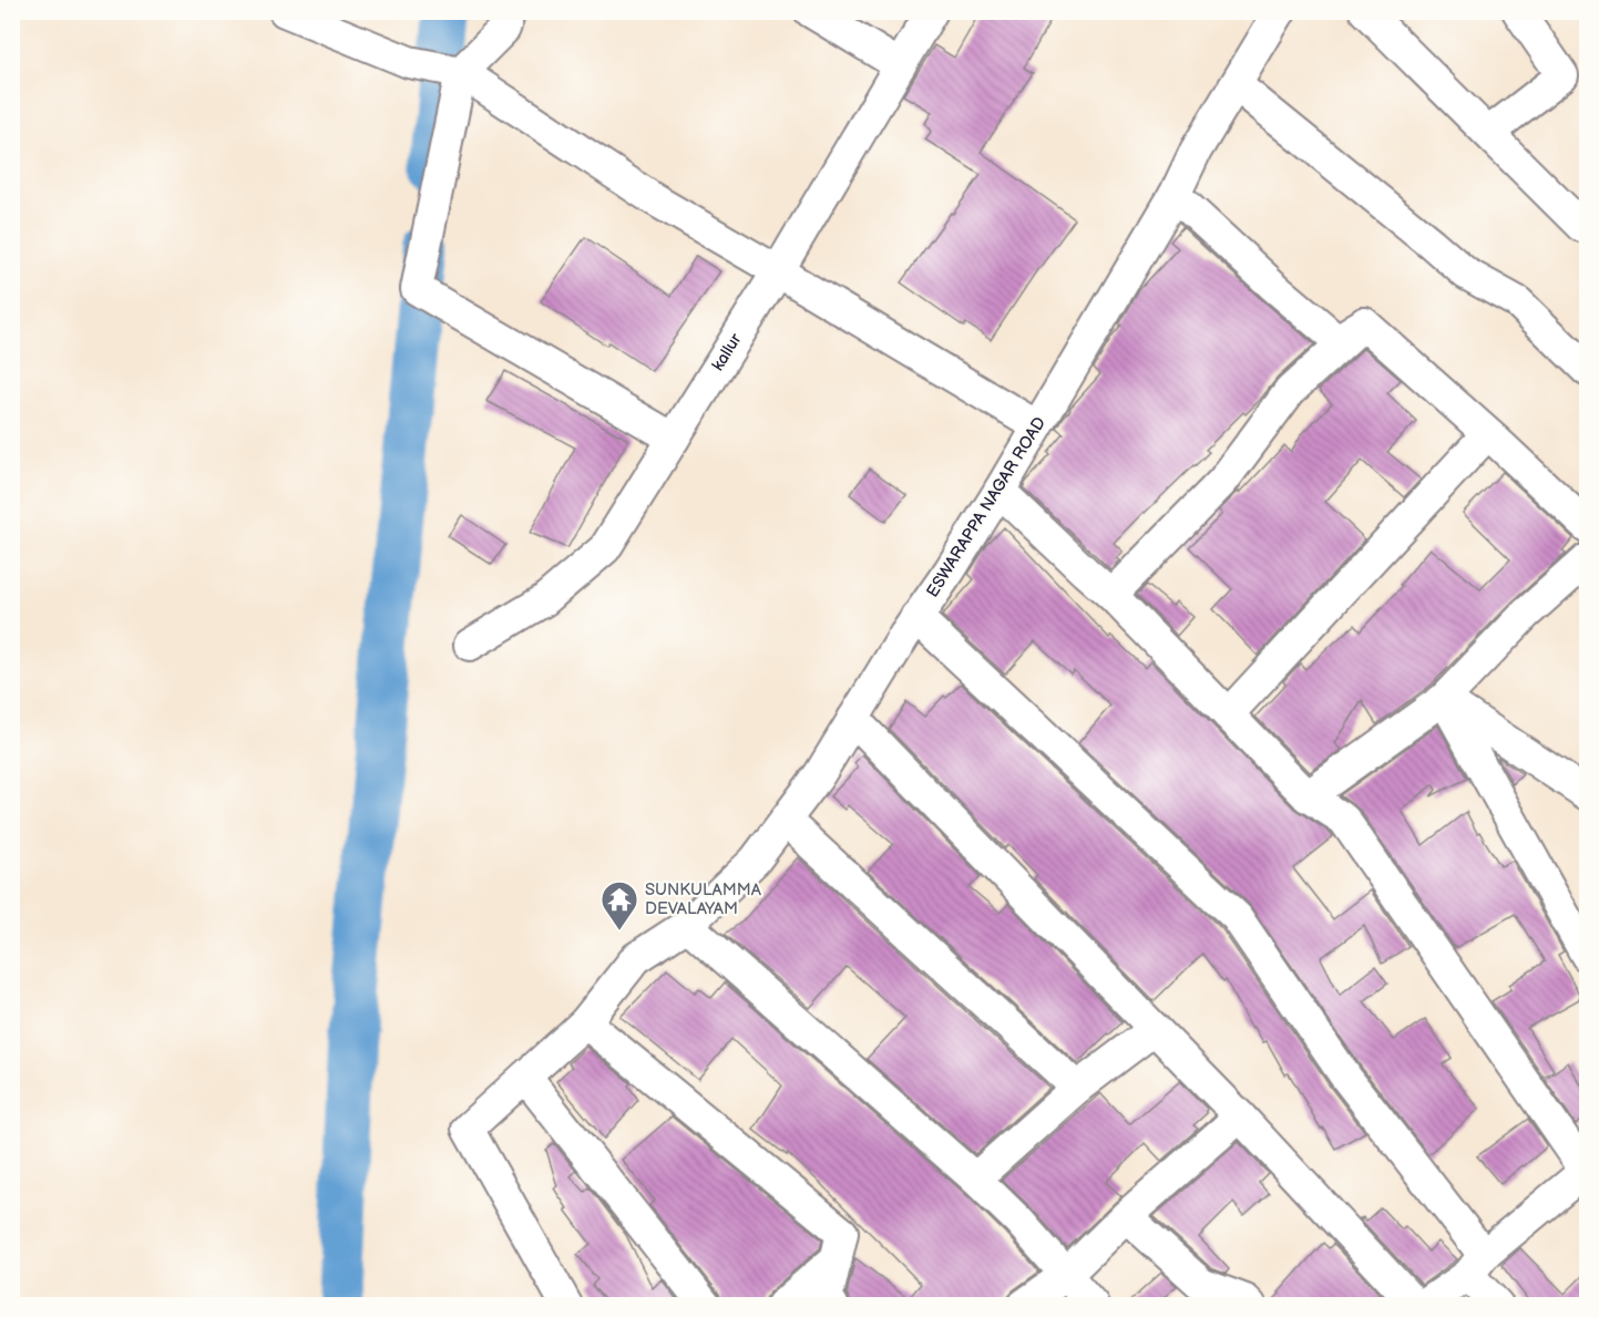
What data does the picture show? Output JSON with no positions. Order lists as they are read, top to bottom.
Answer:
{
  "streets": {
    "street": ["kallur", "ESWARAPPA NAGAR ROAD"]
  },
  "places": {
    "temple": ["SUNKULAMMA DEVALAYAM"]
  }
}
